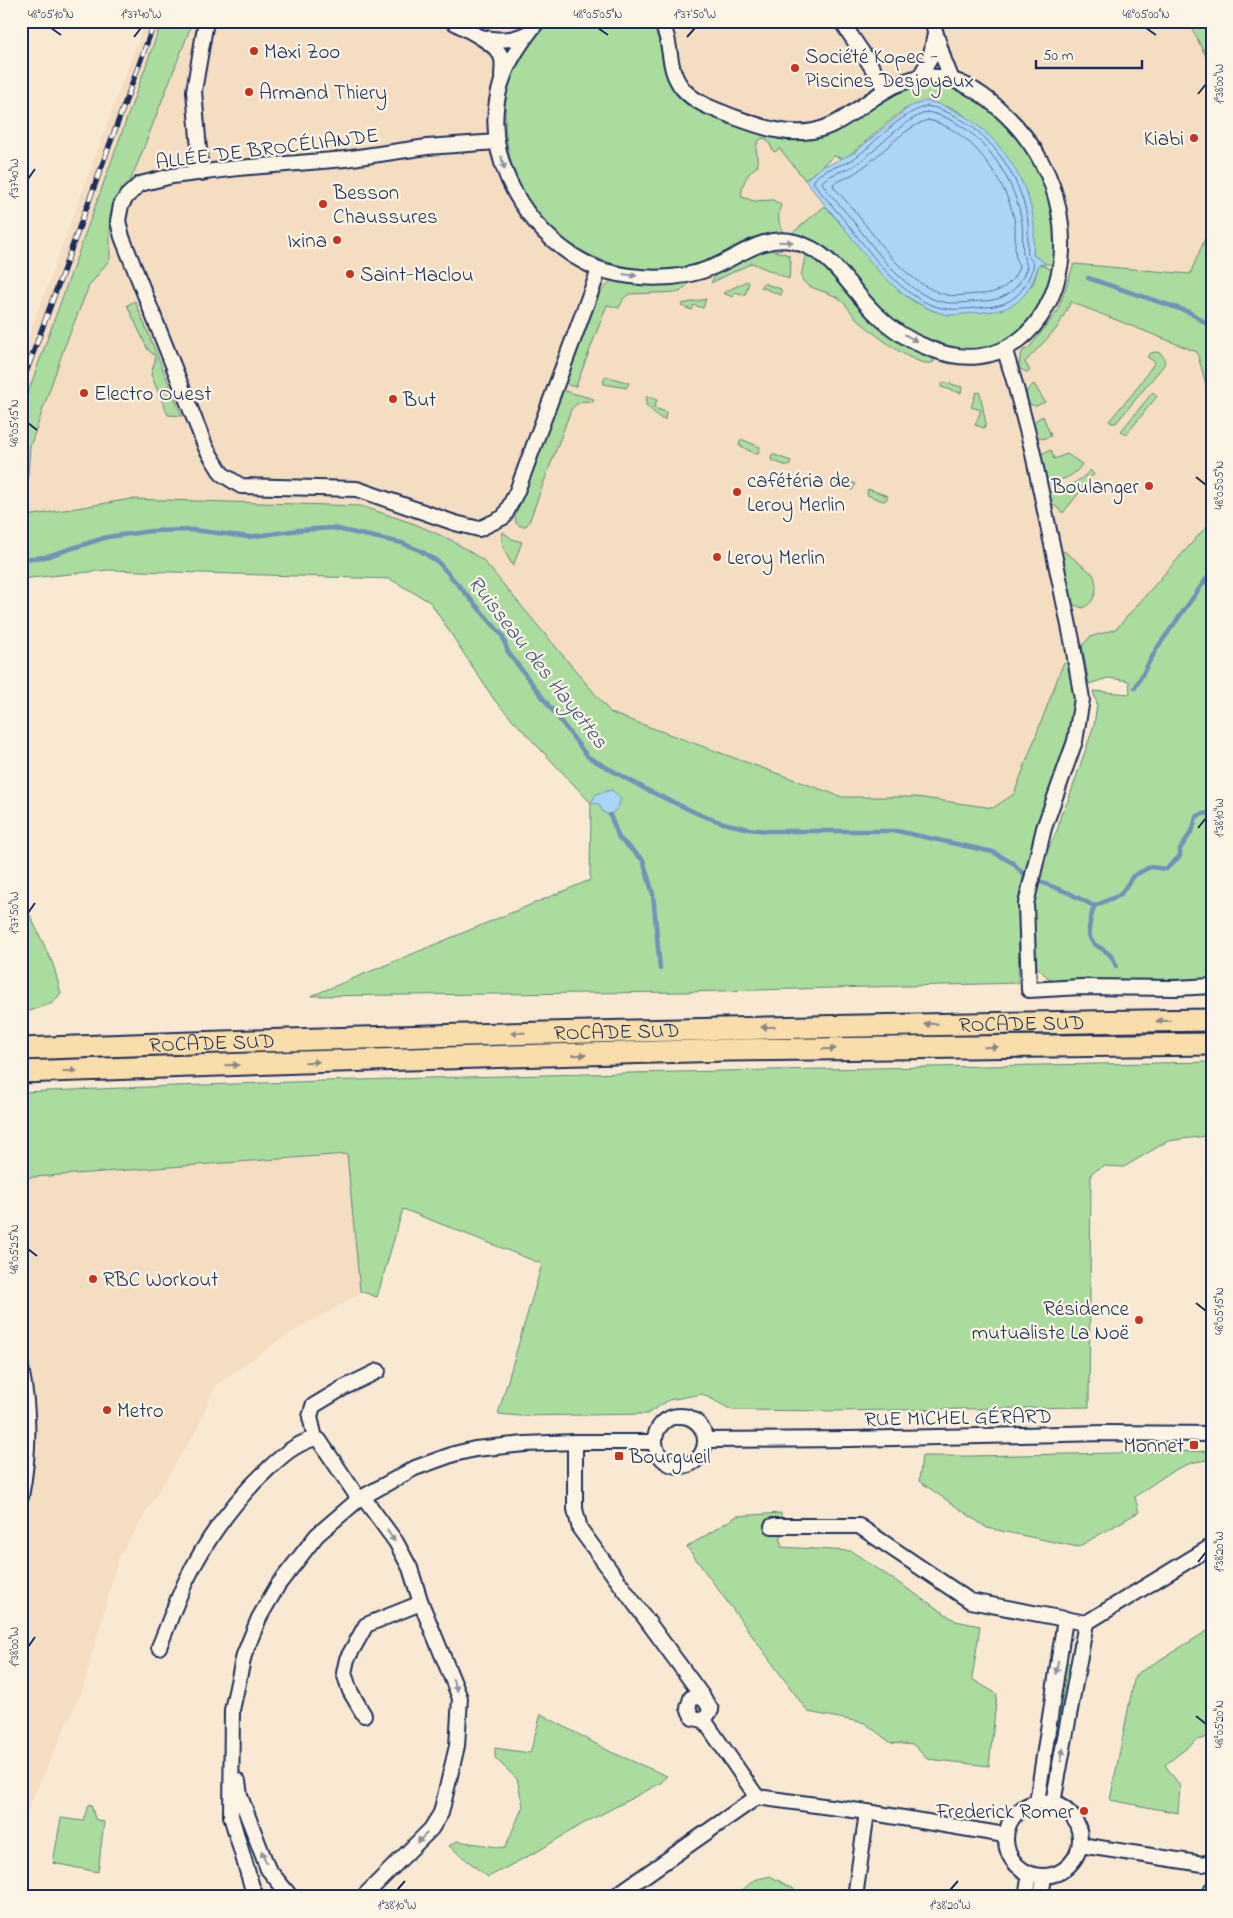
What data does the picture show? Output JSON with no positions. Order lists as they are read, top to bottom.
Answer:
{
  "streets": {
    "highway": ["ROCADE SUD"],
    "street": ["ALLÉE DE BROCÉLIANDE", "RUE MICHEL GÉRARD"]
  },
  "water": ["Ruisseau des Hayettes"],
  "places": {
    "other": [
      "Maxi Zoo",
      "Société Kopec - Piscines Desjoyaux",
      "Armand Thiery",
      "Kiabi",
      "Besson Chaussures",
      "Ixina",
      "Saint-Maclou",
      "Electro Ouest",
      "But",
      "Boulanger",
      "cafétéria de Leroy Merlin",
      "Leroy Merlin",
      "RBC Workout",
      "Résidence mutualiste La Noë",
      "Metro",
      "Frederick Romer"
    ],
    "transit": ["Monnet", "Bourgueil"]
  },
  "scale_bar": "50 m",
  "coordinates": [
    "48°05'10\"N",
    "1°37'40\"W",
    "48°05'05\"N",
    "1°37'50\"W",
    "48°05'00\"N",
    "1°38'00\"W",
    "48°05'15\"N",
    "1°38'10\"W",
    "48°05'25\"N",
    "1°38'20\"W",
    "48°05'20\"N"
  ]
}
